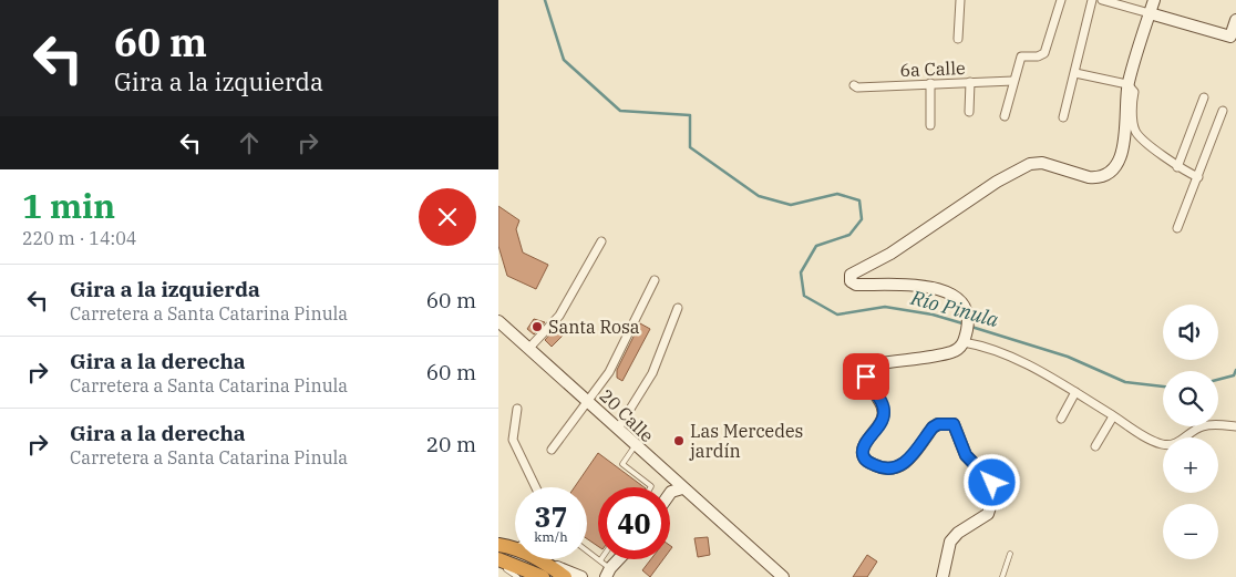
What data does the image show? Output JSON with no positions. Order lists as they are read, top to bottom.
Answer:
{
  "streets": {
    "street": ["6a Calle", "20 Calle"]
  },
  "water": ["Río Pinula"],
  "places": ["Santa Rosa", "Las Mercedes jardín"],
  "page": {
    "turn": ["60 m", "Gira a la izquierda"],
    "heading": ["1 min", "220 m · 14:04"],
    "list": [
      {
        "name": "Gira a la izquierda",
        "note": "Carretera a Santa Catarina Pinula",
        "value": "60 m"
      },
      {
        "name": "Gira a la derecha",
        "note": "Carretera a Santa Catarina Pinula",
        "value": "60 m"
      },
      {
        "name": "Gira a la derecha",
        "note": "Carretera a Santa Catarina Pinula",
        "value": "20 m"
      }
    ],
    "map_buttons": ["+", "−"],
    "speed": "37 km/h",
    "limit": "40"
  }
}
